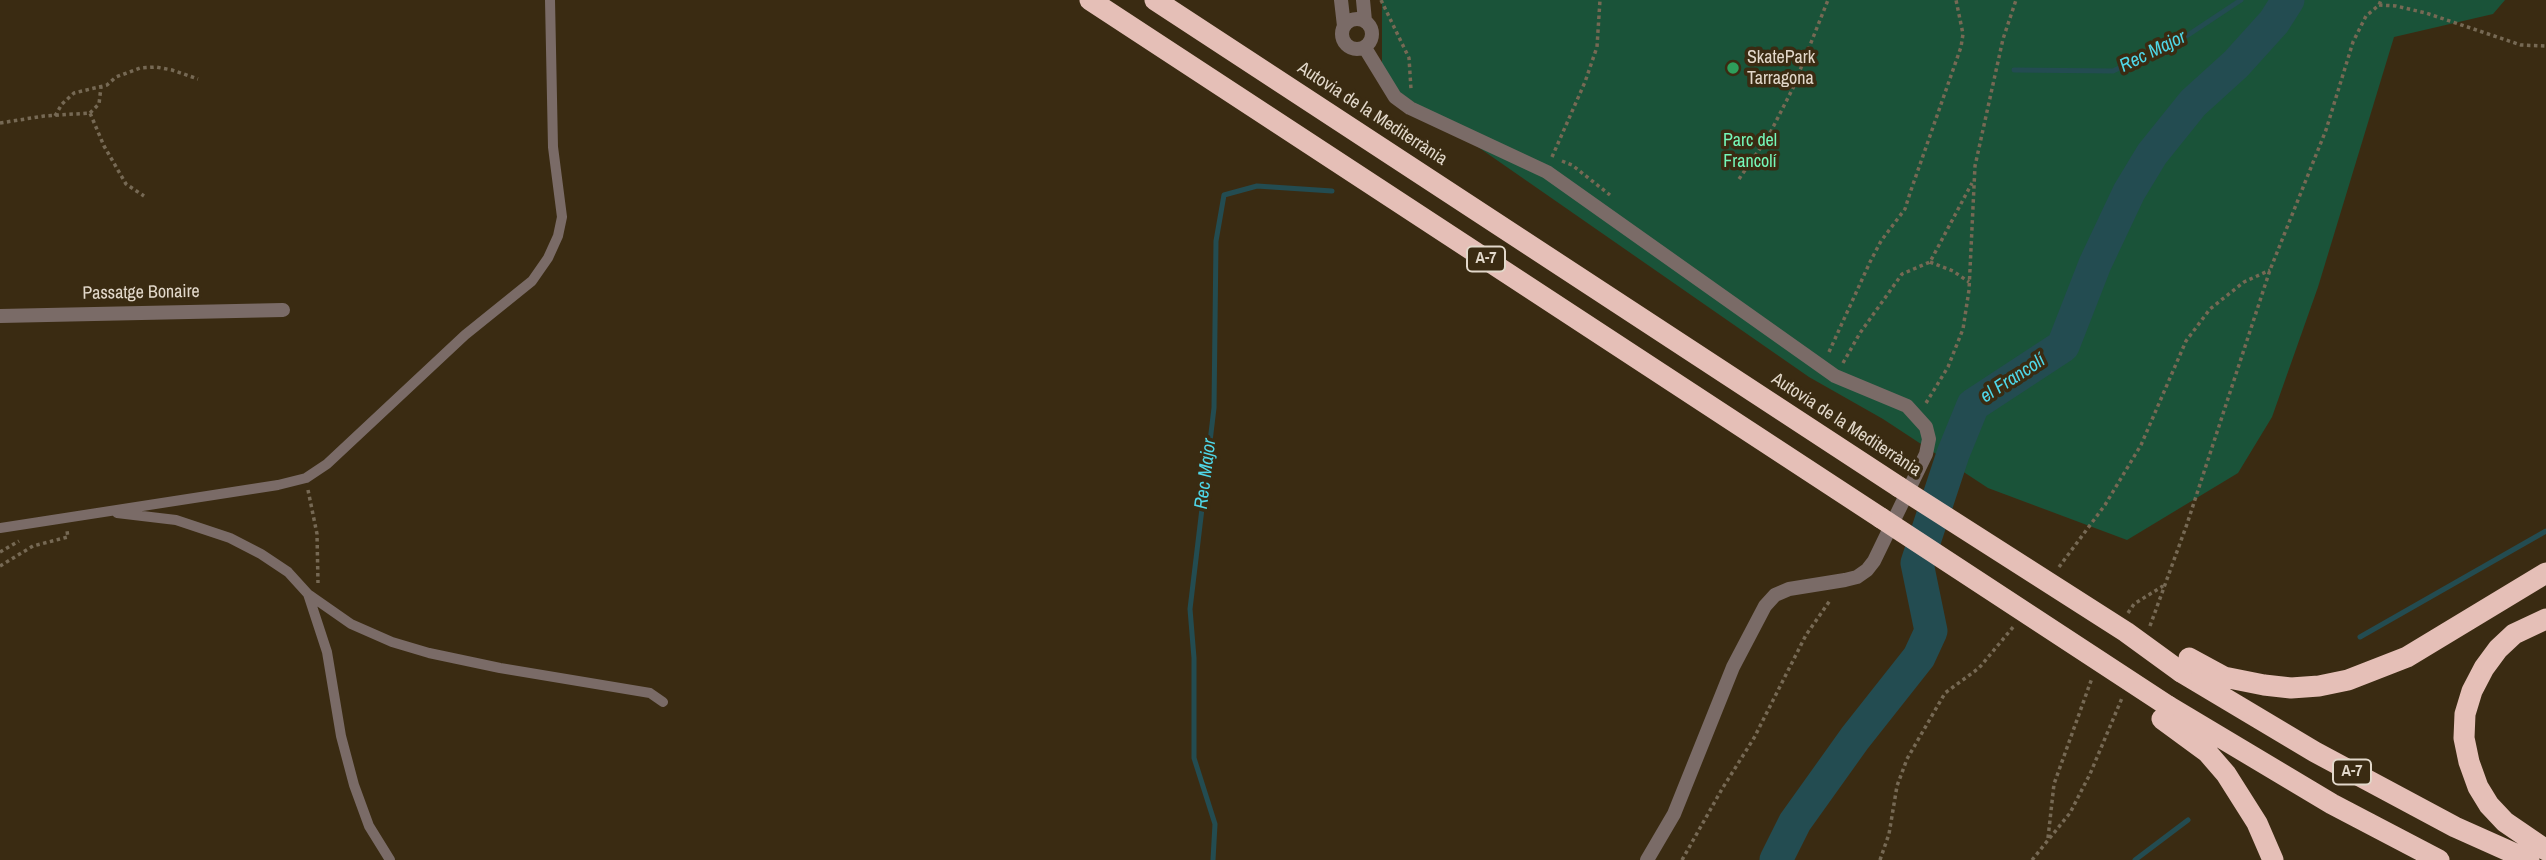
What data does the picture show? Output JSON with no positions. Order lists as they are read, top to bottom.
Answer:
{
  "streets": {
    "highway": ["Autovia de la Mediterrània", "A-7"],
    "street": ["Passatge Bonaire"]
  },
  "water": ["Rec Major", "el Francolí"],
  "parks": ["Parc del Francolí"],
  "places": ["SkatePark Tarragona"]
}
